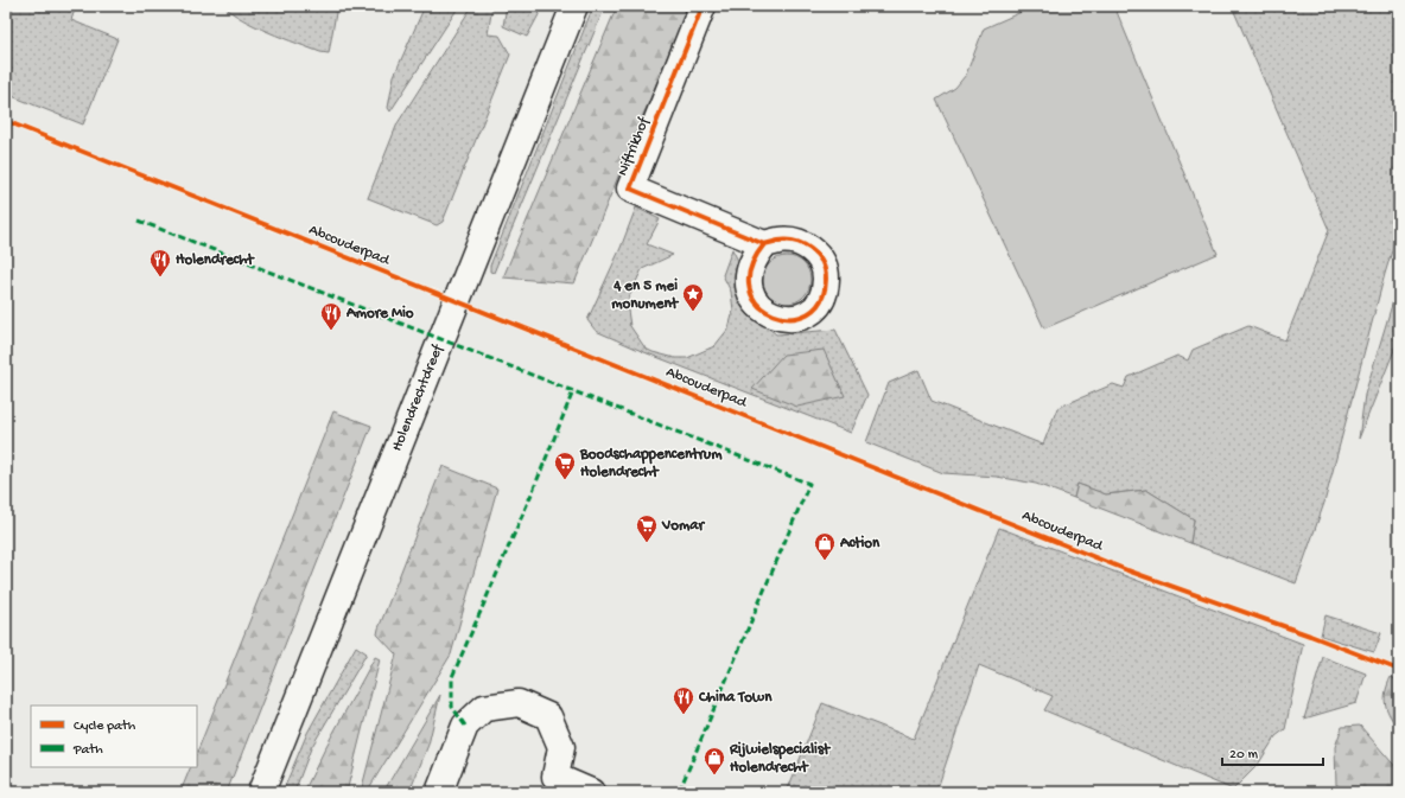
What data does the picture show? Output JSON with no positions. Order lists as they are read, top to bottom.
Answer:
{
  "streets": {
    "main road": ["Niftrikhof", "Holendrechtdreef"],
    "cycle path": ["Abcouderpad"]
  },
  "places": {
    "restaurant": ["Holendrecht", "Amore Mio", "China Town"],
    "place": ["4 en 5 mei monument"],
    "supermarket": ["Boodschappencentrum Holendrecht", "Vomar"],
    "shop": ["Action", "Rijwielspecialist Holendrecht"]
  },
  "legend": ["Cycle path", "Path"],
  "scale_bar": "20 m"
}
